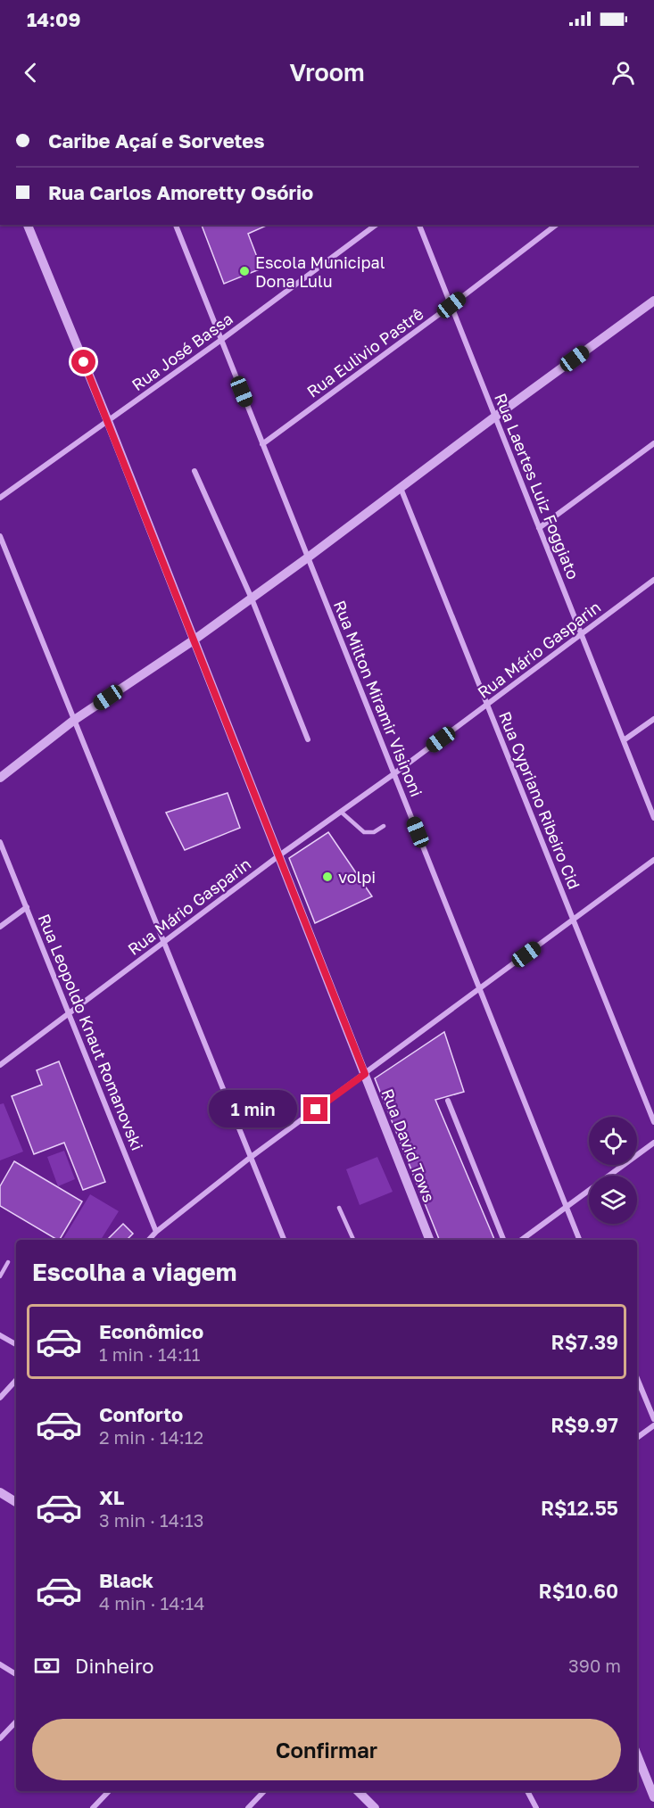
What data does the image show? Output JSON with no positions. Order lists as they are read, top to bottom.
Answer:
{
  "streets": {
    "street": [
      "Rua José Bassa",
      "Rua Eulivio Pastrê",
      "Rua Laertes Luiz Foggiato",
      "Rua Mário Gasparin",
      "Rua Milton Miramir Visinoni",
      "Rua Cypriano Ribeiro Cid",
      "Rua Leopoldo Knaut Romanovski",
      "Rua David Tows"
    ]
  },
  "crossings": [
    ["Rua José Bassa", "Rua Milton Miramir Visinoni"],
    ["Rua José Bassa", "Rua David Tows"],
    ["Rua Eulivio Pastrê", "Rua Laertes Luiz Foggiato"],
    ["Rua Eulivio Pastrê", "Rua Milton Miramir Visinoni"],
    ["Rua Laertes Luiz Foggiato", "Rua Mário Gasparin"],
    ["Rua Mário Gasparin", "Rua Milton Miramir Visinoni"],
    ["Rua Mário Gasparin", "Rua Cypriano Ribeiro Cid"],
    ["Rua Mário Gasparin", "Rua Leopoldo Knaut Romanovski"],
    ["Rua Mário Gasparin", "Rua David Tows"]
  ],
  "places": ["Escola Municipal Dona Lulu", "volpi"],
  "page": {
    "status": "14:09",
    "header": "Vroom",
    "banner": ["Caribe Açaí e Sorvetes", "Rua Carlos Amoretty Osório"],
    "bubble": "1 min",
    "heading": "Escolha a viagem",
    "list": [
      {
        "name": "Econômico",
        "note": "1 min · 14:11",
        "value": "R$7.39"
      },
      {
        "name": "Conforto",
        "note": "2 min · 14:12",
        "value": "R$9.97"
      },
      {
        "name": "XL",
        "note": "3 min · 14:13",
        "value": "R$12.55"
      },
      {
        "name": "Black",
        "note": "4 min · 14:14",
        "value": "R$10.60"
      }
    ],
    "pay": ["Dinheiro", "390 m"],
    "buttons": "Confirmar"
  }
}
